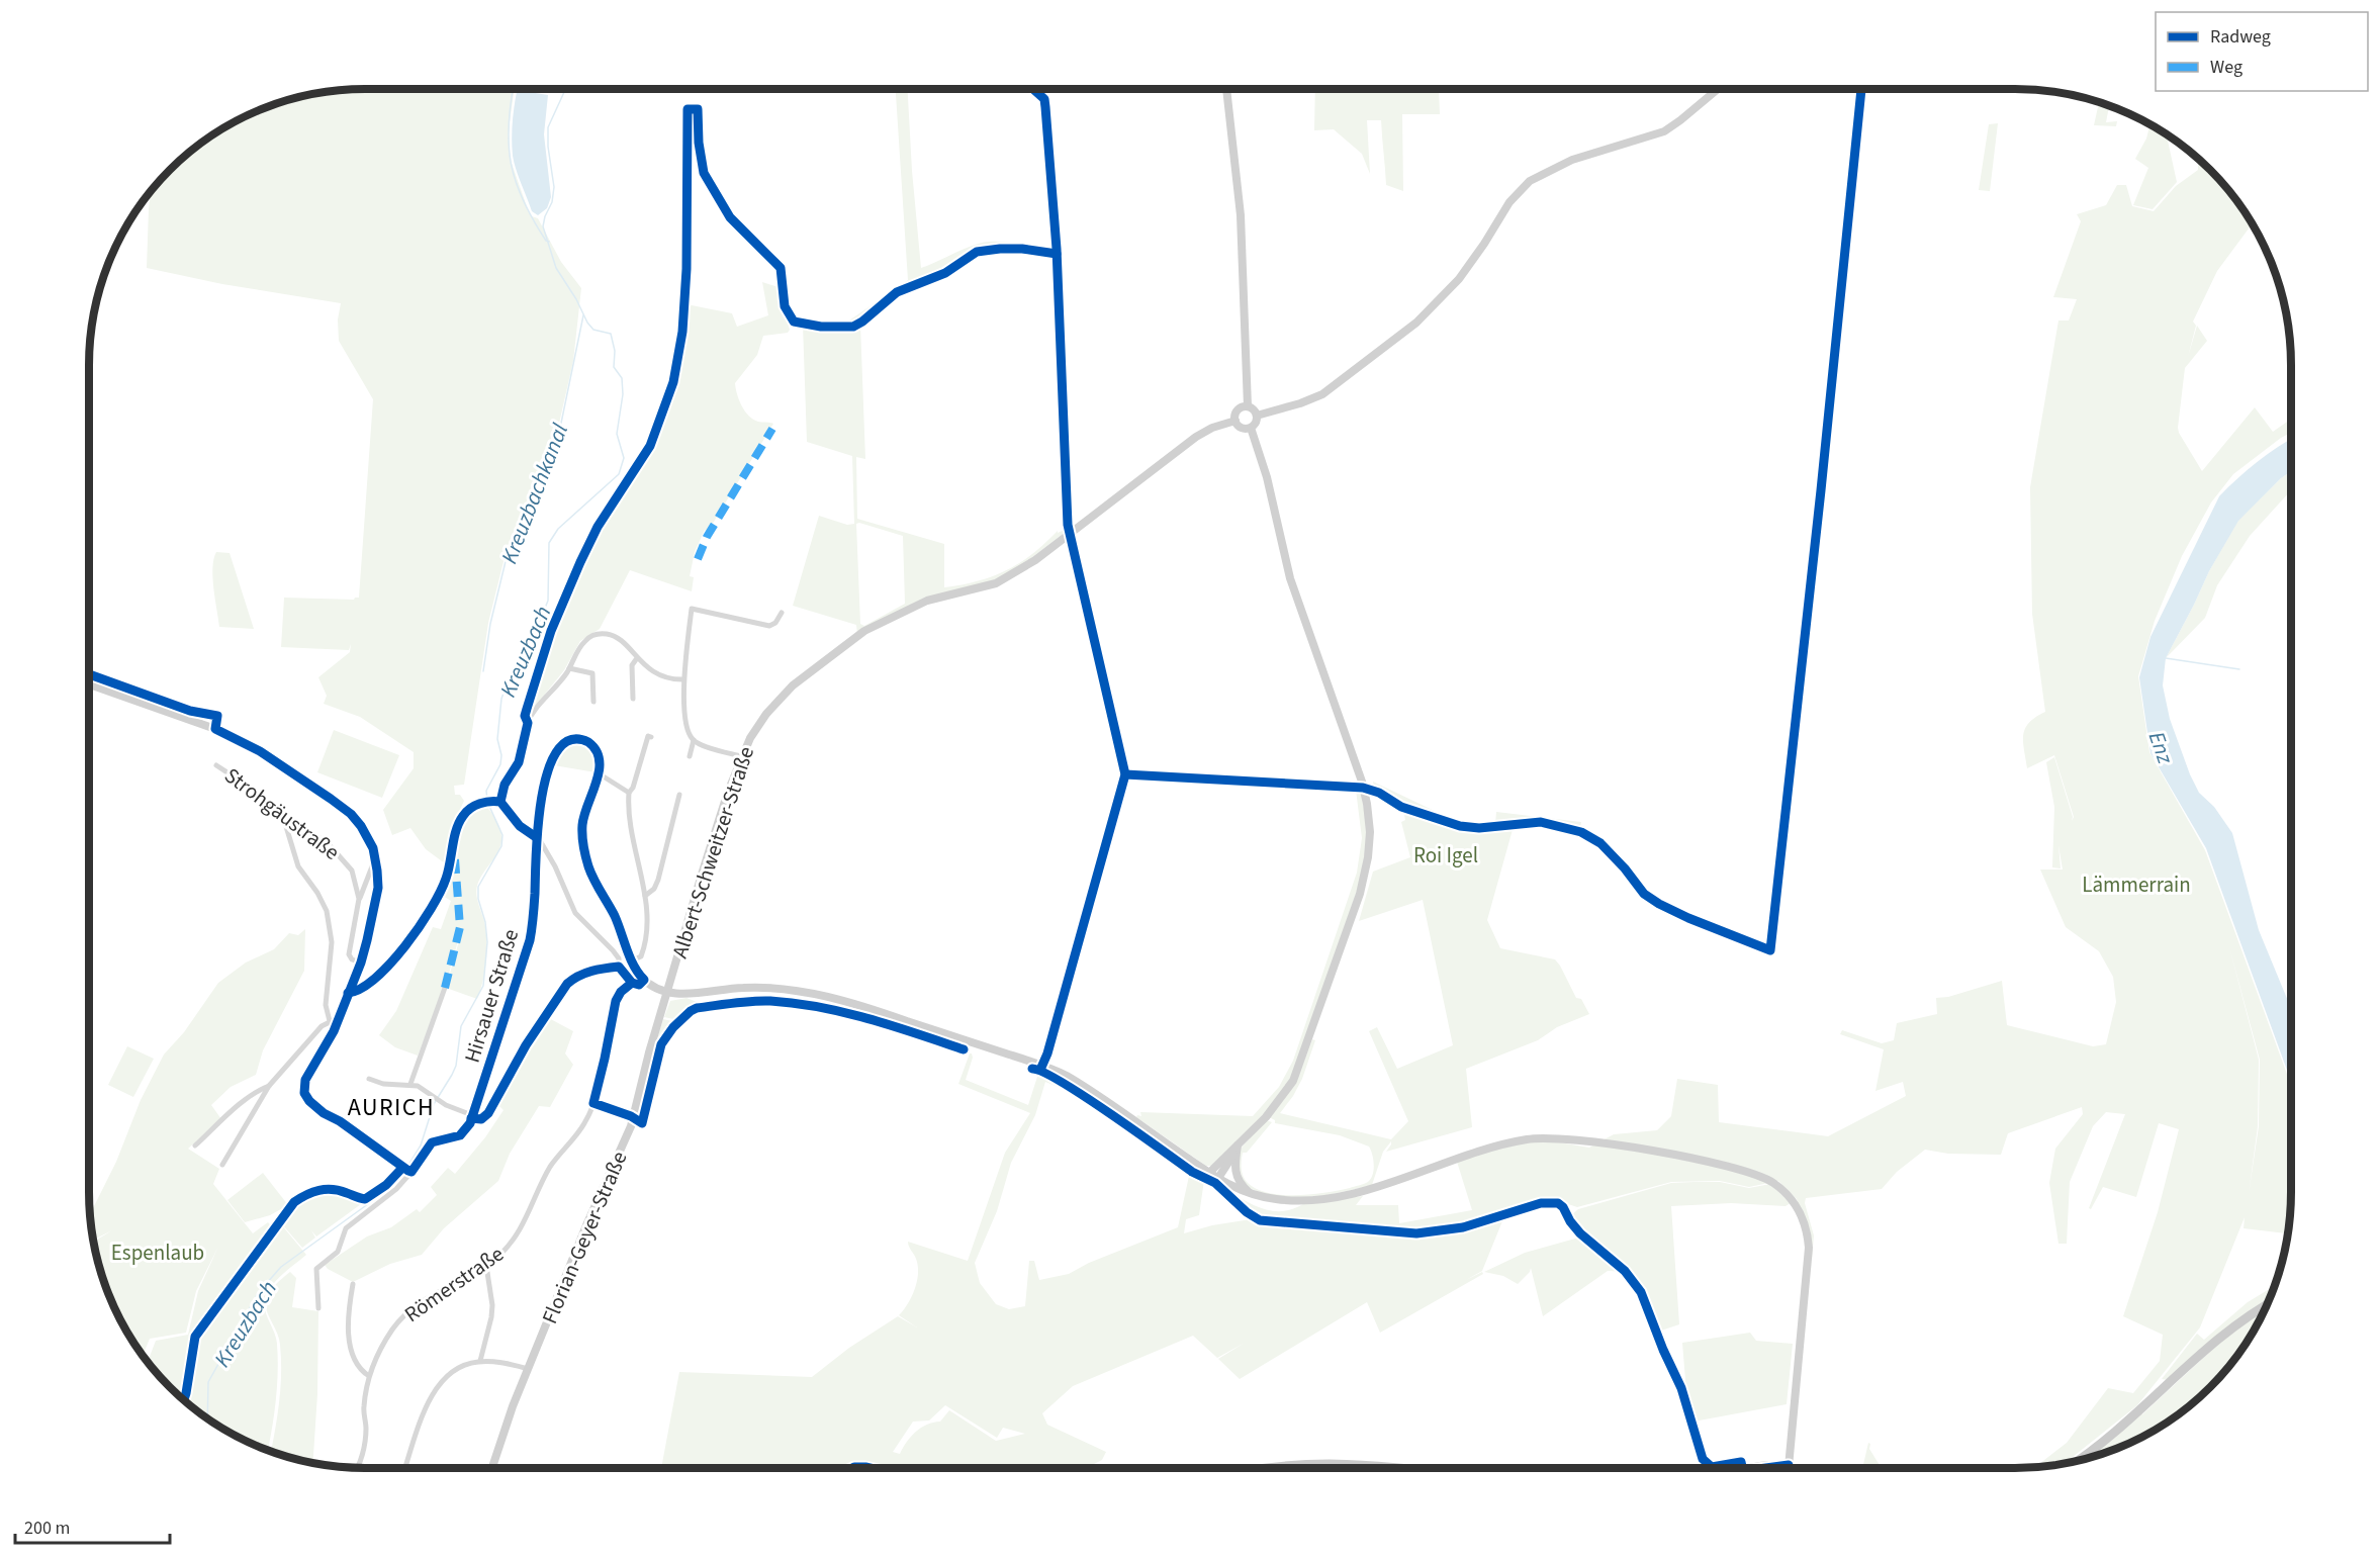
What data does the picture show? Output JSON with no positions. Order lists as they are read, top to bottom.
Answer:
{
  "streets": {
    "main road": ["Albert-Schweitzer-Straße", "Hirsauer Straße", "Florian-Geyer-Straße"],
    "street": ["Strohgäustraße", "Römerstraße"]
  },
  "crossings": [
    ["Albert-Schweitzer-Straße", "Florian-Geyer-Straße"]
  ],
  "districts": ["AURICH"],
  "water": ["Kreuzbachkanal", "Kreuzbach", "Enz"],
  "parks": ["Roi Igel", "Lämmerrain", "Espenlaub"],
  "legend": ["Radweg", "Weg"],
  "scale_bar": "200 m"
}
